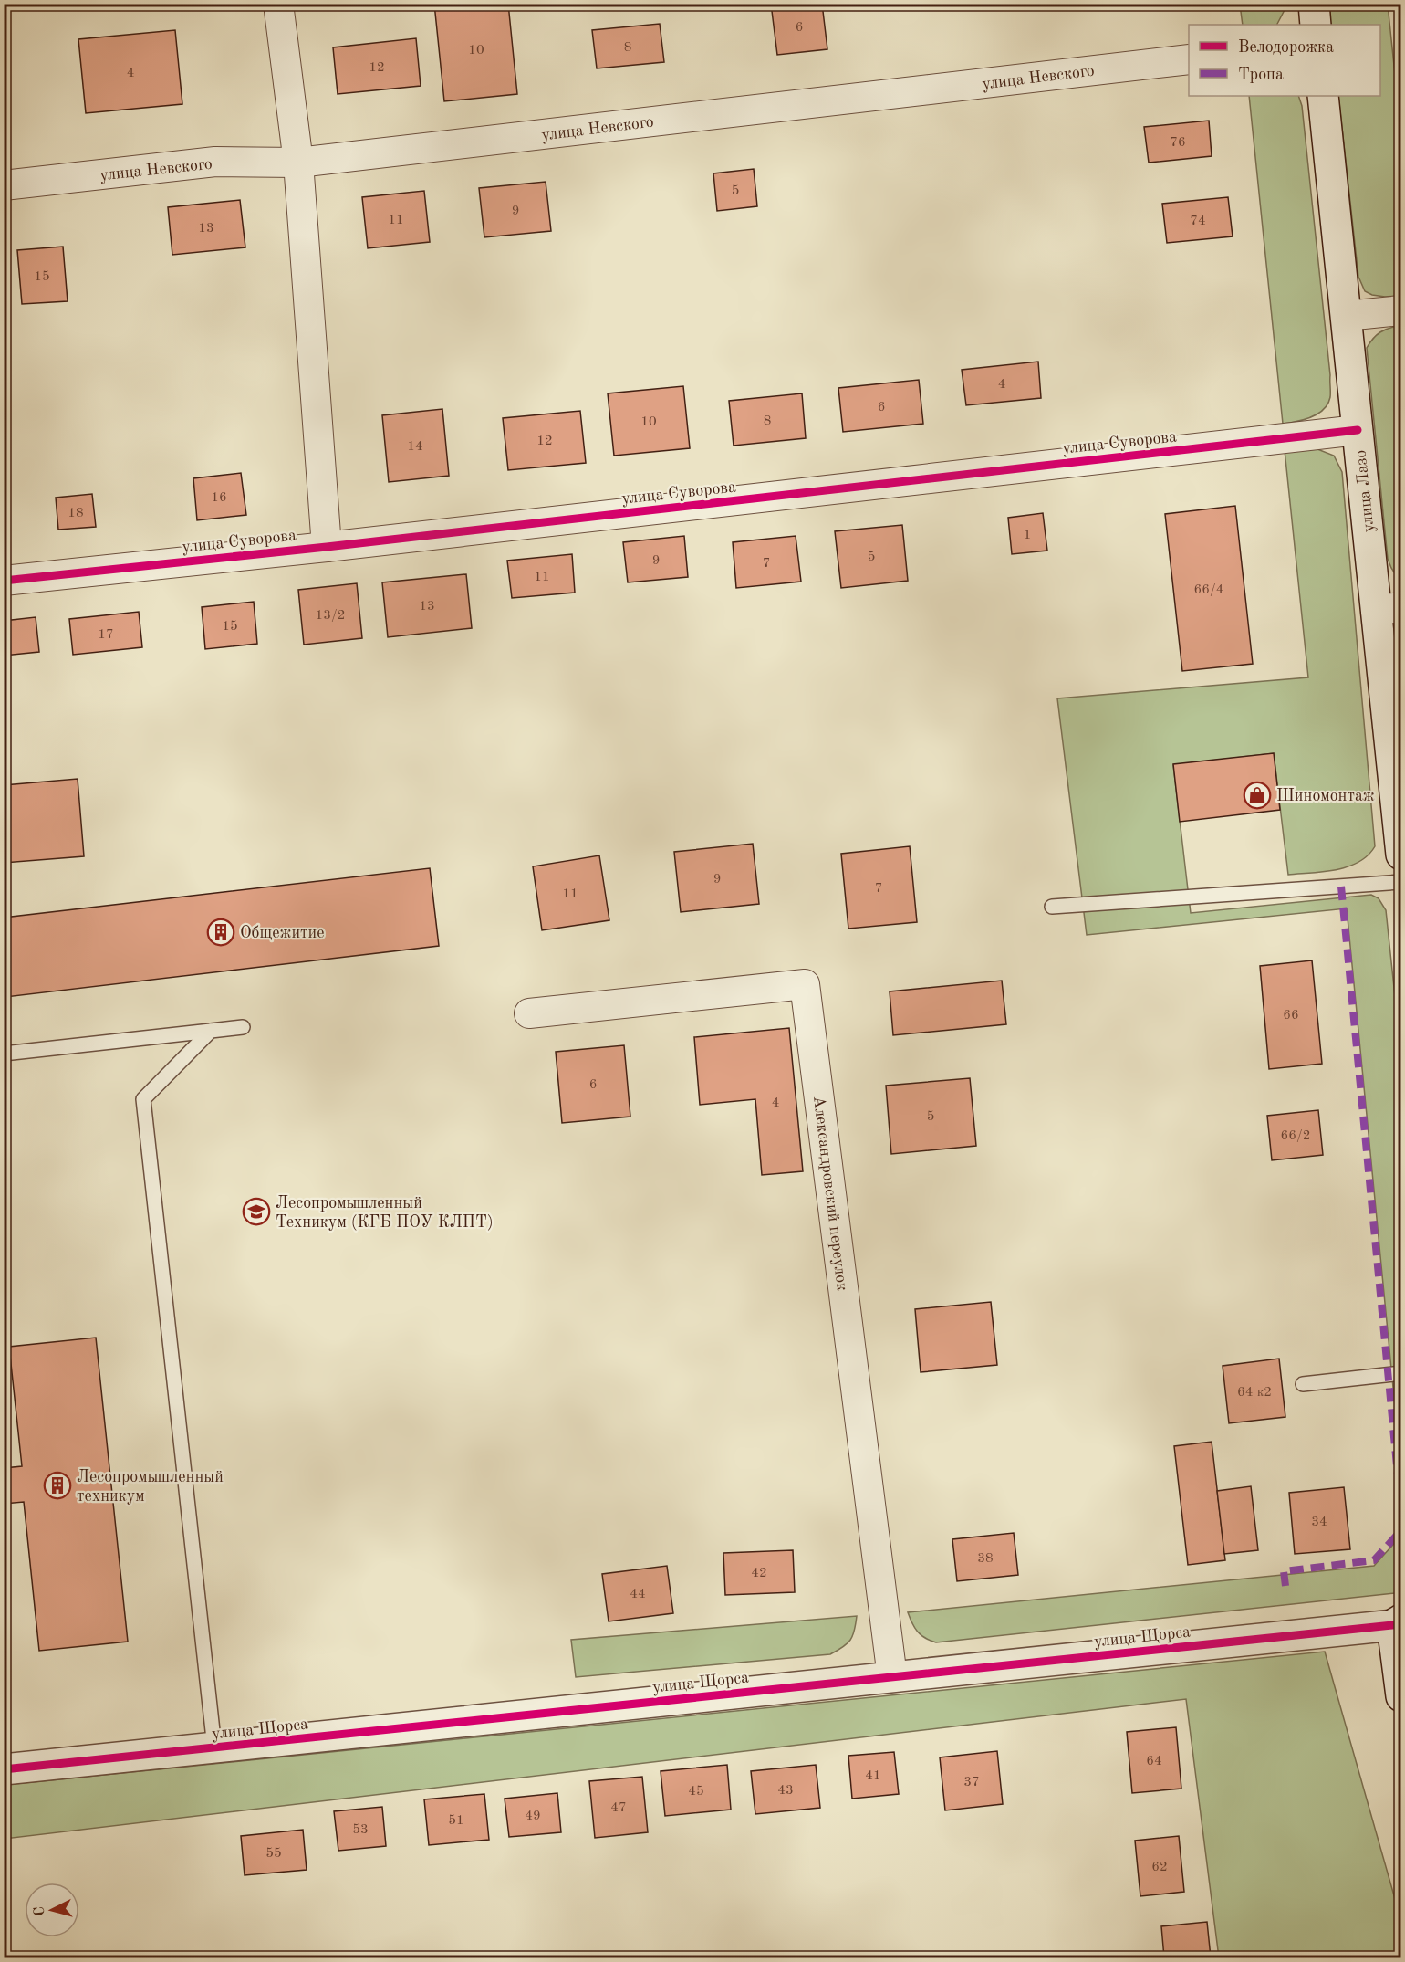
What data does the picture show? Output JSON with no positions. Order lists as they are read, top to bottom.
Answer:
{
  "streets": {
    "street": [
      "улица Невского",
      "улица Суворова",
      "улица Лазо",
      "Александровский переулок",
      "улица Щорса"
    ]
  },
  "crossings": [
    ["улица Суворова", "улица Лазо"],
    ["Александровский переулок", "улица Щорса"]
  ],
  "places": {
    "shop": ["Шиномонтаж"],
    "building": ["Общежитие", "Лесопромышленный техникум"],
    "school or university": ["Лесопромышленный Техникум (КГБ ПОУ КЛПТ)"]
  },
  "house_numbers": [
    "6",
    "8",
    "10",
    "12",
    "4",
    "76",
    "5",
    "9",
    "11",
    "74",
    "13",
    "15",
    "4",
    "6",
    "8",
    "10",
    "12",
    "14",
    "16",
    "18",
    "1",
    "5",
    "9",
    "7",
    "11",
    "66/4",
    "13",
    "13/2",
    "15",
    "17",
    "9",
    "7",
    "11",
    "66",
    "6",
    "4",
    "5",
    "66/2",
    "64 к2",
    "34",
    "38",
    "42",
    "44",
    "64",
    "41",
    "37",
    "43",
    "45",
    "47",
    "49",
    "51",
    "53",
    "55",
    "62"
  ],
  "legend": ["Велодорожка", "Тропа"],
  "north": "left"
}
